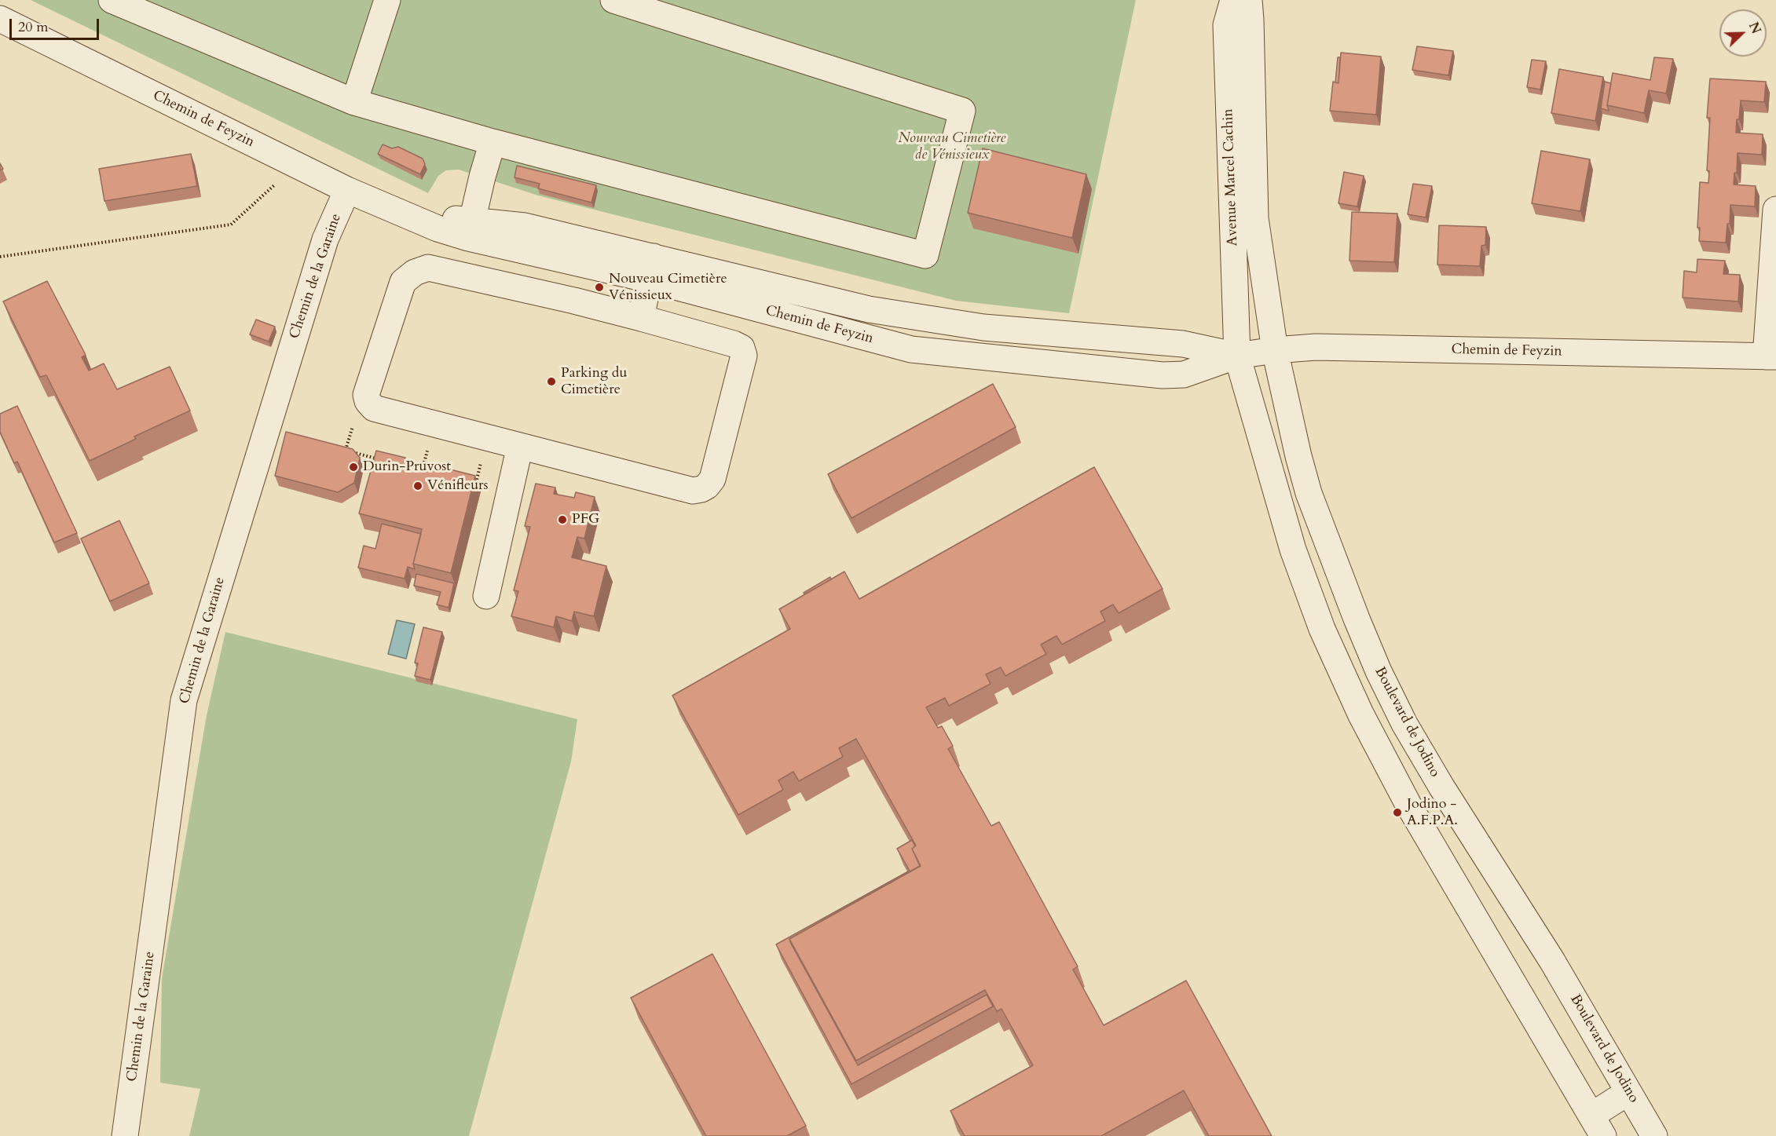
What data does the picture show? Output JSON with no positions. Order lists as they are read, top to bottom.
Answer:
{
  "streets": {
    "street": [
      "Chemin de Feyzin",
      "Avenue Marcel Cachin",
      "Chemin de la Garaine",
      "Boulevard de Jodino"
    ]
  },
  "crossings": [
    ["Chemin de Feyzin", "Avenue Marcel Cachin"],
    ["Chemin de Feyzin", "Chemin de la Garaine"],
    ["Chemin de Feyzin", "Boulevard de Jodino"],
    ["Avenue Marcel Cachin", "Boulevard de Jodino"]
  ],
  "parks": ["Nouveau Cimetière de Vénissieux"],
  "places": [
    "Nouveau Cimetière Vénissieux",
    "Parking du Cimetière",
    "Durin-Pruvost",
    "Vénifleurs",
    "PFG",
    "Jodino - A.F.P.A."
  ],
  "scale_bar": "20 m",
  "north": "top right"
}
